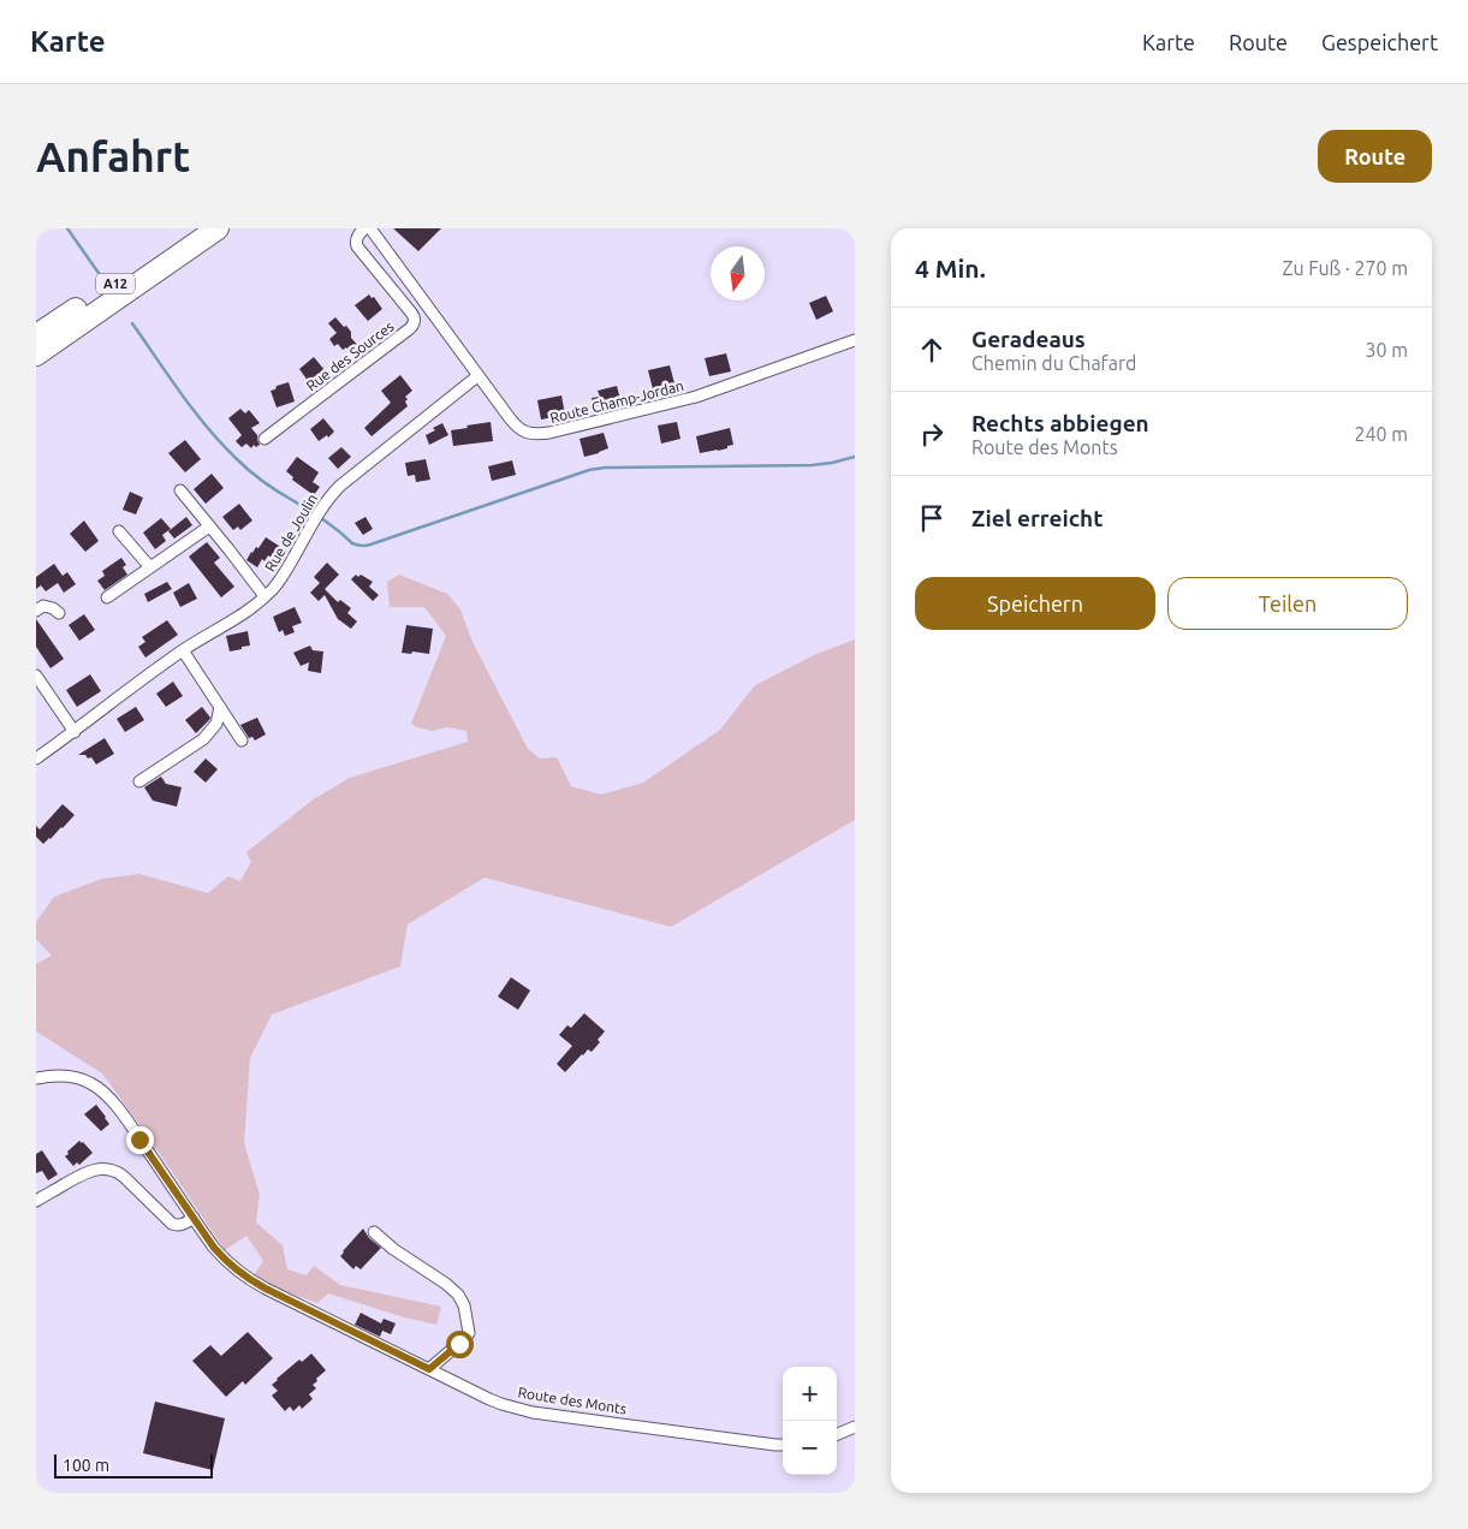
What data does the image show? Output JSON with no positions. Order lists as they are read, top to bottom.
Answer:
{
  "streets": {
    "highway": ["A12"],
    "street": [
      "Rue des Sources",
      "Route Champ-Jordan",
      "Rue de Joulin",
      "Route des Monts"
    ]
  },
  "crossings": [
    ["Route Champ-Jordan", "Rue de Joulin"]
  ],
  "scale_bar": "100 m",
  "north": "bottom",
  "page": {
    "header": "Karte",
    "nav": ["Karte", "Route", "Gespeichert"],
    "buttons": [
      "Route",
      ["Speichern", "Teilen"]
    ],
    "title": "Anfahrt",
    "heading": ["4 Min.", "Zu Fuß · 270 m"],
    "list": [
      ["Geradeaus", "Chemin du Chafard", "30 m"],
      ["Rechts abbiegen", "Route des Monts", "240 m"],
      "Ziel erreicht"
    ],
    "map_buttons": ["+", "−"],
    "scale": "100 m"
  }
}
